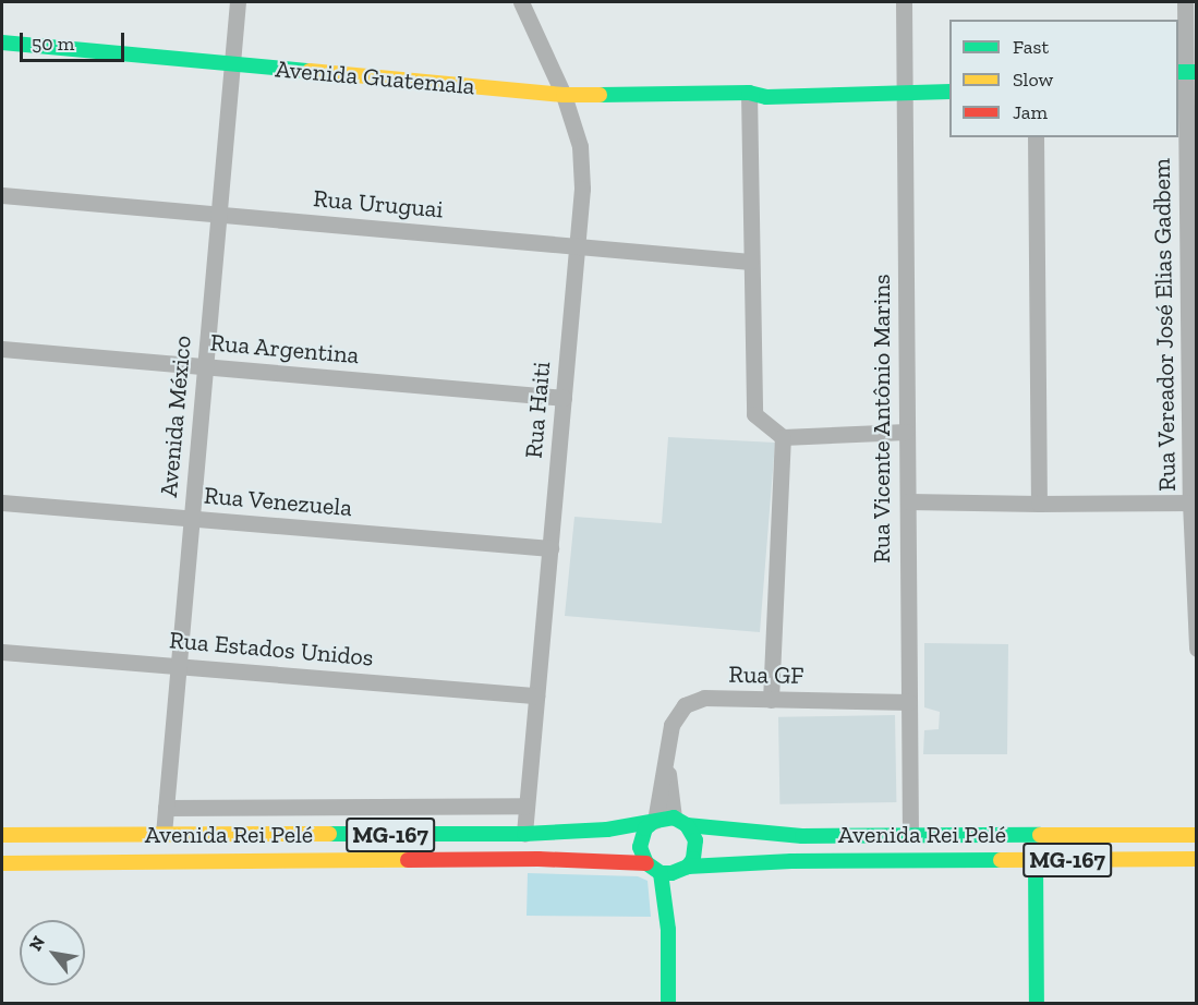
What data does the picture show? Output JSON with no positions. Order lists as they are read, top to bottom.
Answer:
{
  "streets": {
    "main road": ["Avenida Guatemala", "Avenida Rei Pelé", "MG-167"],
    "street": [
      "Rua Uruguai",
      "Rua Vereador José Elias Gadbem",
      "Rua Argentina",
      "Rua Haiti",
      "Avenida México",
      "Rua Vicente Antônio Marins",
      "Rua Venezuela",
      "Rua Estados Unidos",
      "Rua GF"
    ]
  },
  "crossings": [
    ["Avenida Guatemala", "Rua Haiti"],
    ["Avenida Guatemala", "Avenida México"],
    ["Rua Uruguai", "Rua Haiti"],
    ["Rua Uruguai", "Avenida México"],
    ["Rua Argentina", "Rua Haiti"],
    ["Rua Argentina", "Avenida México"],
    ["Rua Haiti", "Rua Venezuela"],
    ["Rua Haiti", "Rua Estados Unidos"],
    ["Rua Haiti", "Avenida Rei Pelé"],
    ["Avenida México", "Rua Venezuela"],
    ["Avenida México", "Rua Estados Unidos"],
    ["Avenida México", "Avenida Rei Pelé"],
    ["Rua Vicente Antônio Marins", "Rua GF"],
    ["Rua Vicente Antônio Marins", "Avenida Rei Pelé"],
    ["Rua GF", "Avenida Rei Pelé"]
  ],
  "legend": ["Fast", "Slow", "Jam"],
  "scale_bar": "50 m",
  "north": "top left"
}
